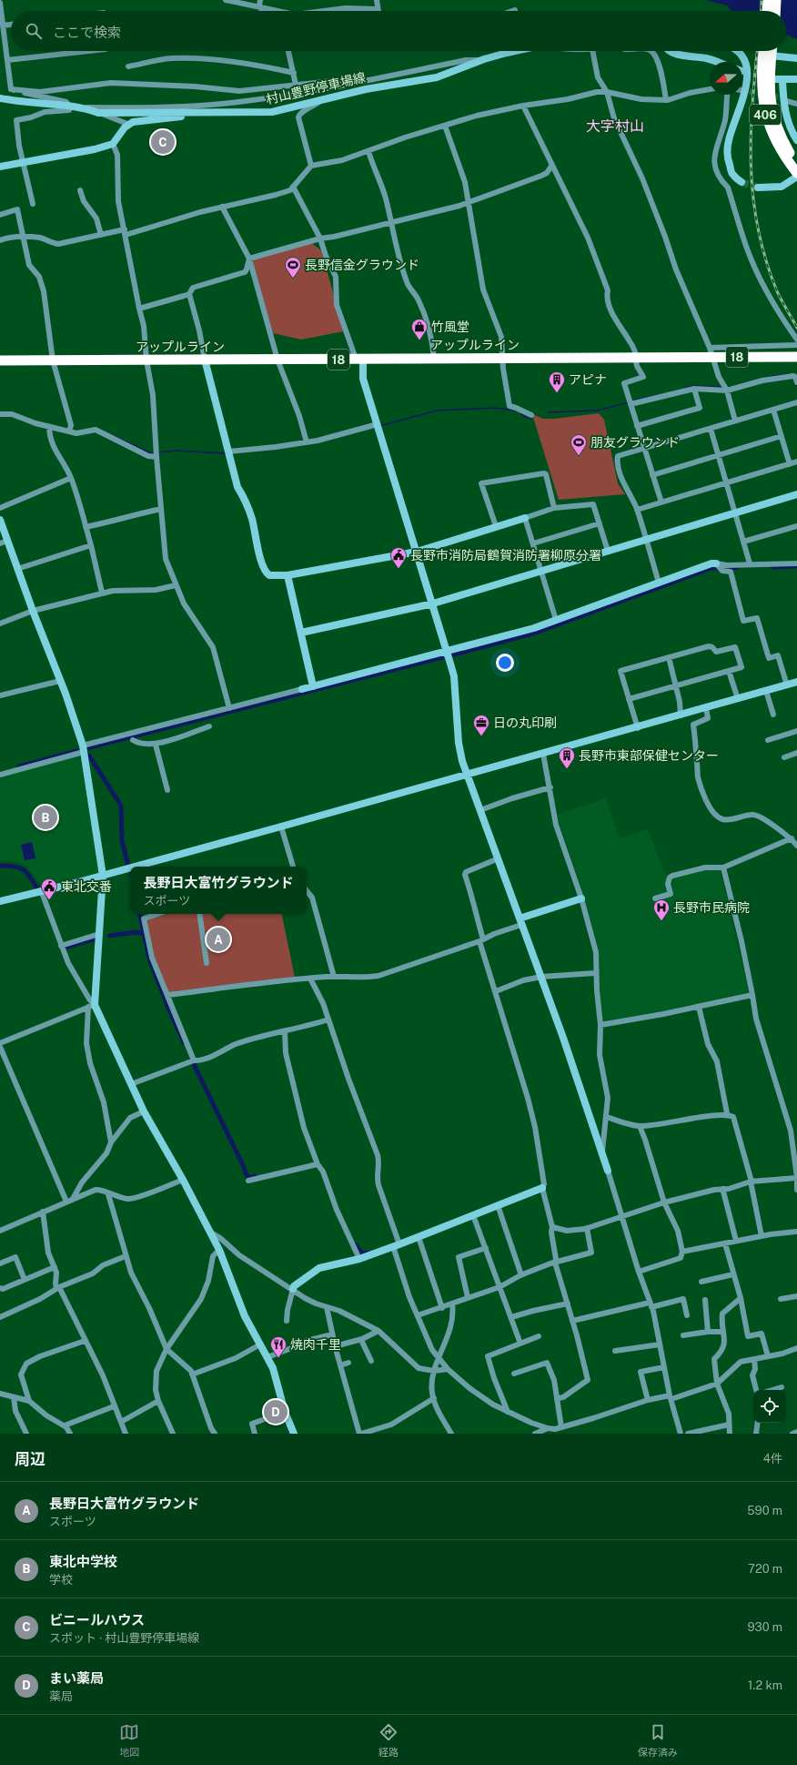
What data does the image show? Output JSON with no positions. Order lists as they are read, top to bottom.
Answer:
{
  "streets": {
    "highway": ["406", "アップルライン", "18"],
    "street": ["村山豊野停車場線"]
  },
  "districts": ["大字村山"],
  "places": {
    "sports": ["長野信金グラウンド", "朋友グラウンド"],
    "shop": ["竹風堂"],
    "building": ["アピナ", "長野市東部保健センター"],
    "public building": ["長野市消防局鶴賀消防署柳原分署", "東北交番"],
    "office": ["日の丸印刷"],
    "hospital": ["長野市民病院"],
    "restaurant": ["焼肉千里"]
  },
  "north": "left",
  "page": {
    "search": "ここで検索",
    "pins": [
      "C",
      "B",
      "A",
      "D"
    ],
    "popup": ["長野日大富竹グラウンド", "スポーツ"],
    "heading": ["周辺", "4件"],
    "list": [
      {
        "mark": "A",
        "name": "長野日大富竹グラウンド",
        "note": "スポーツ",
        "value": "590 m"
      },
      {
        "mark": "B",
        "name": "東北中学校",
        "note": "学校",
        "value": "720 m"
      },
      {
        "mark": "C",
        "name": "ビニールハウス",
        "note": "スポット · 村山豊野停車場線",
        "value": "930 m"
      },
      {
        "mark": "D",
        "name": "まい薬局",
        "note": "薬局",
        "value": "1.2 km"
      }
    ],
    "nav": ["地図", "経路", "保存済み"]
  }
}
